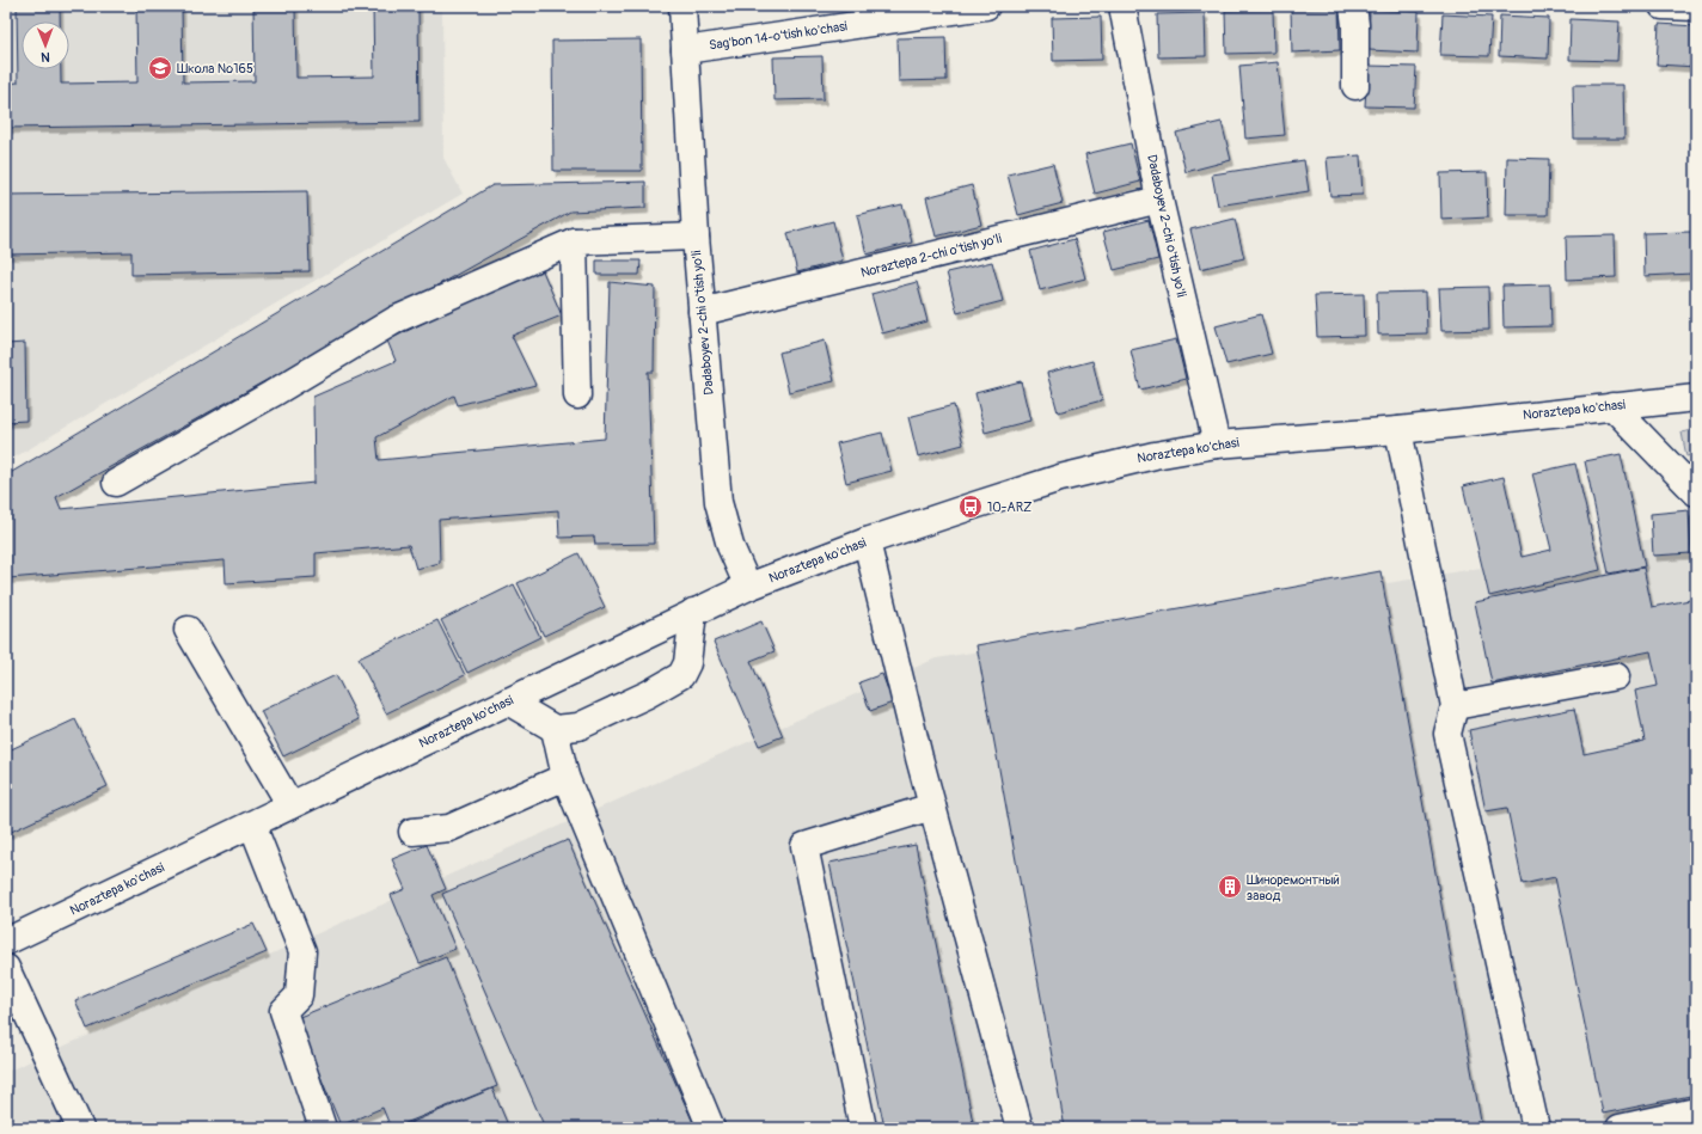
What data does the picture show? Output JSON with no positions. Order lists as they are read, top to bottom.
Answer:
{
  "streets": {
    "street": [
      "Sag'bon 14-o'tish ko'chasi",
      "Dadaboyev 2-chi o'tish yo'li",
      "Noraztepa 2-chi o'tish yo'li",
      "Noraztepa ko'chasi"
    ]
  },
  "crossings": [
    ["Sag'bon 14-o'tish ko'chasi", "Dadaboyev 2-chi o'tish yo'li"],
    ["Dadaboyev 2-chi o'tish yo'li", "Noraztepa 2-chi o'tish yo'li"],
    ["Dadaboyev 2-chi o'tish yo'li", "Noraztepa ko'chasi"]
  ],
  "places": {
    "school or university": ["Школа №165"],
    "bus stop": ["10-ARZ"],
    "building": ["Шиноремонтный завод"]
  },
  "north": "bottom"
}
